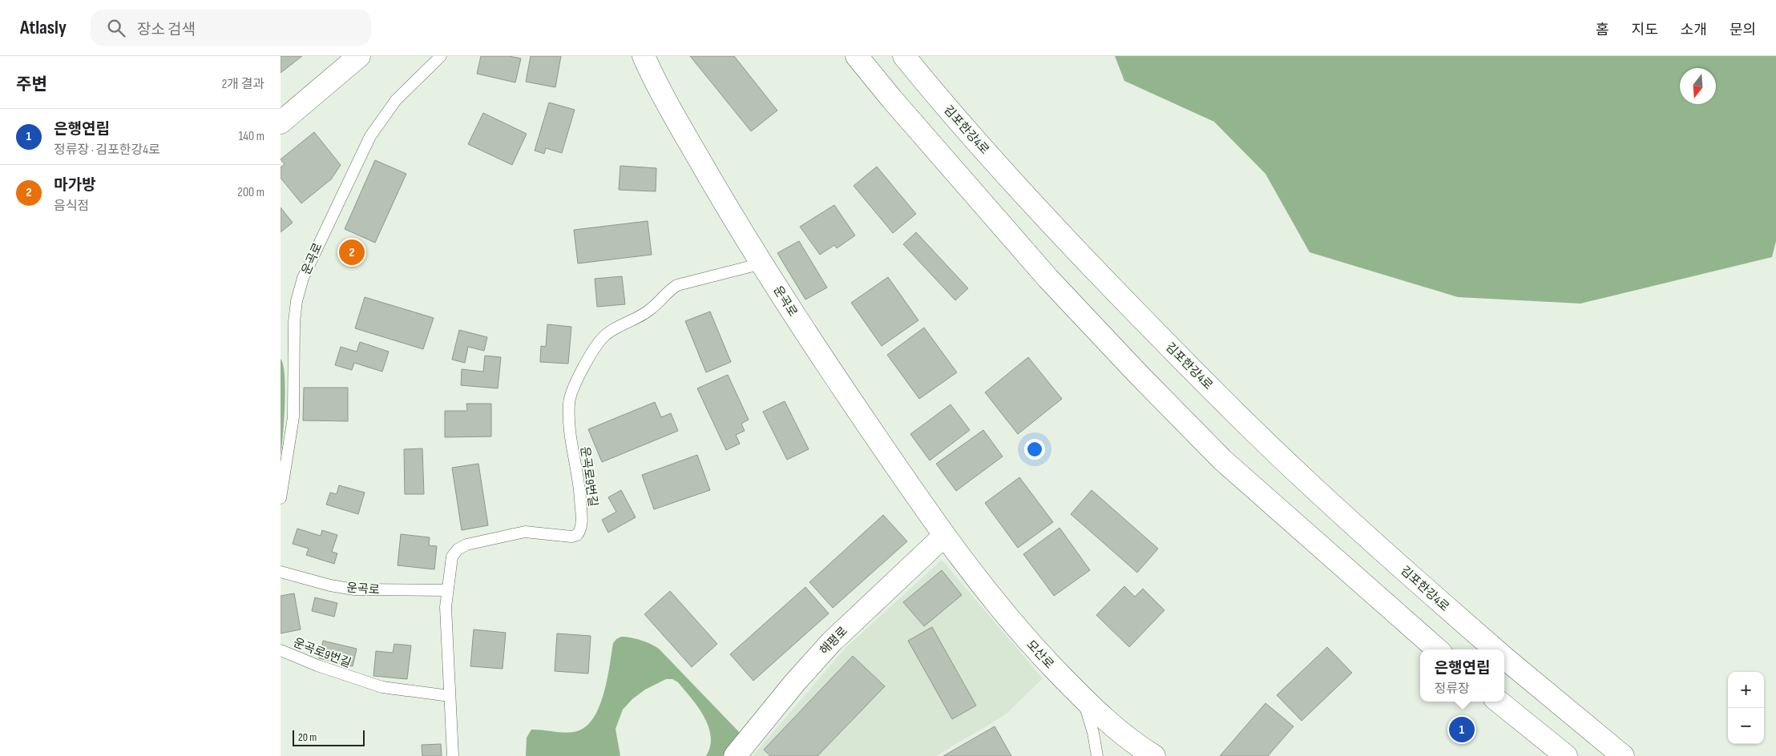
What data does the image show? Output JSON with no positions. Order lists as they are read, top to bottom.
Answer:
{
  "streets": {
    "street": [
      "김포한강4로",
      "운곡로",
      "해평로",
      "모산로"
    ],
    "lane": ["운곡로9번길"]
  },
  "crossings": [
    ["운곡로", "운곡로9번길"],
    ["운곡로", "해평로"],
    ["운곡로", "모산로"],
    ["해평로", "모산로"]
  ],
  "scale_bar": "20 m",
  "north": "bottom",
  "page": {
    "header": "Atlasly",
    "search": "장소 검색",
    "nav": [
      "홈",
      "지도",
      "소개",
      "문의"
    ],
    "heading": ["주변", "2개 결과"],
    "list": [
      {
        "mark": "1",
        "name": "은행연립",
        "note": "정류장 · 김포한강4로",
        "value": "140 m"
      },
      {
        "mark": "2",
        "name": "마가방",
        "note": "음식점",
        "value": "200 m"
      }
    ],
    "pins": ["2", "1"],
    "popup": ["은행연립", "정류장"],
    "map_buttons": ["+", "−"],
    "scale": "20 m"
  }
}
